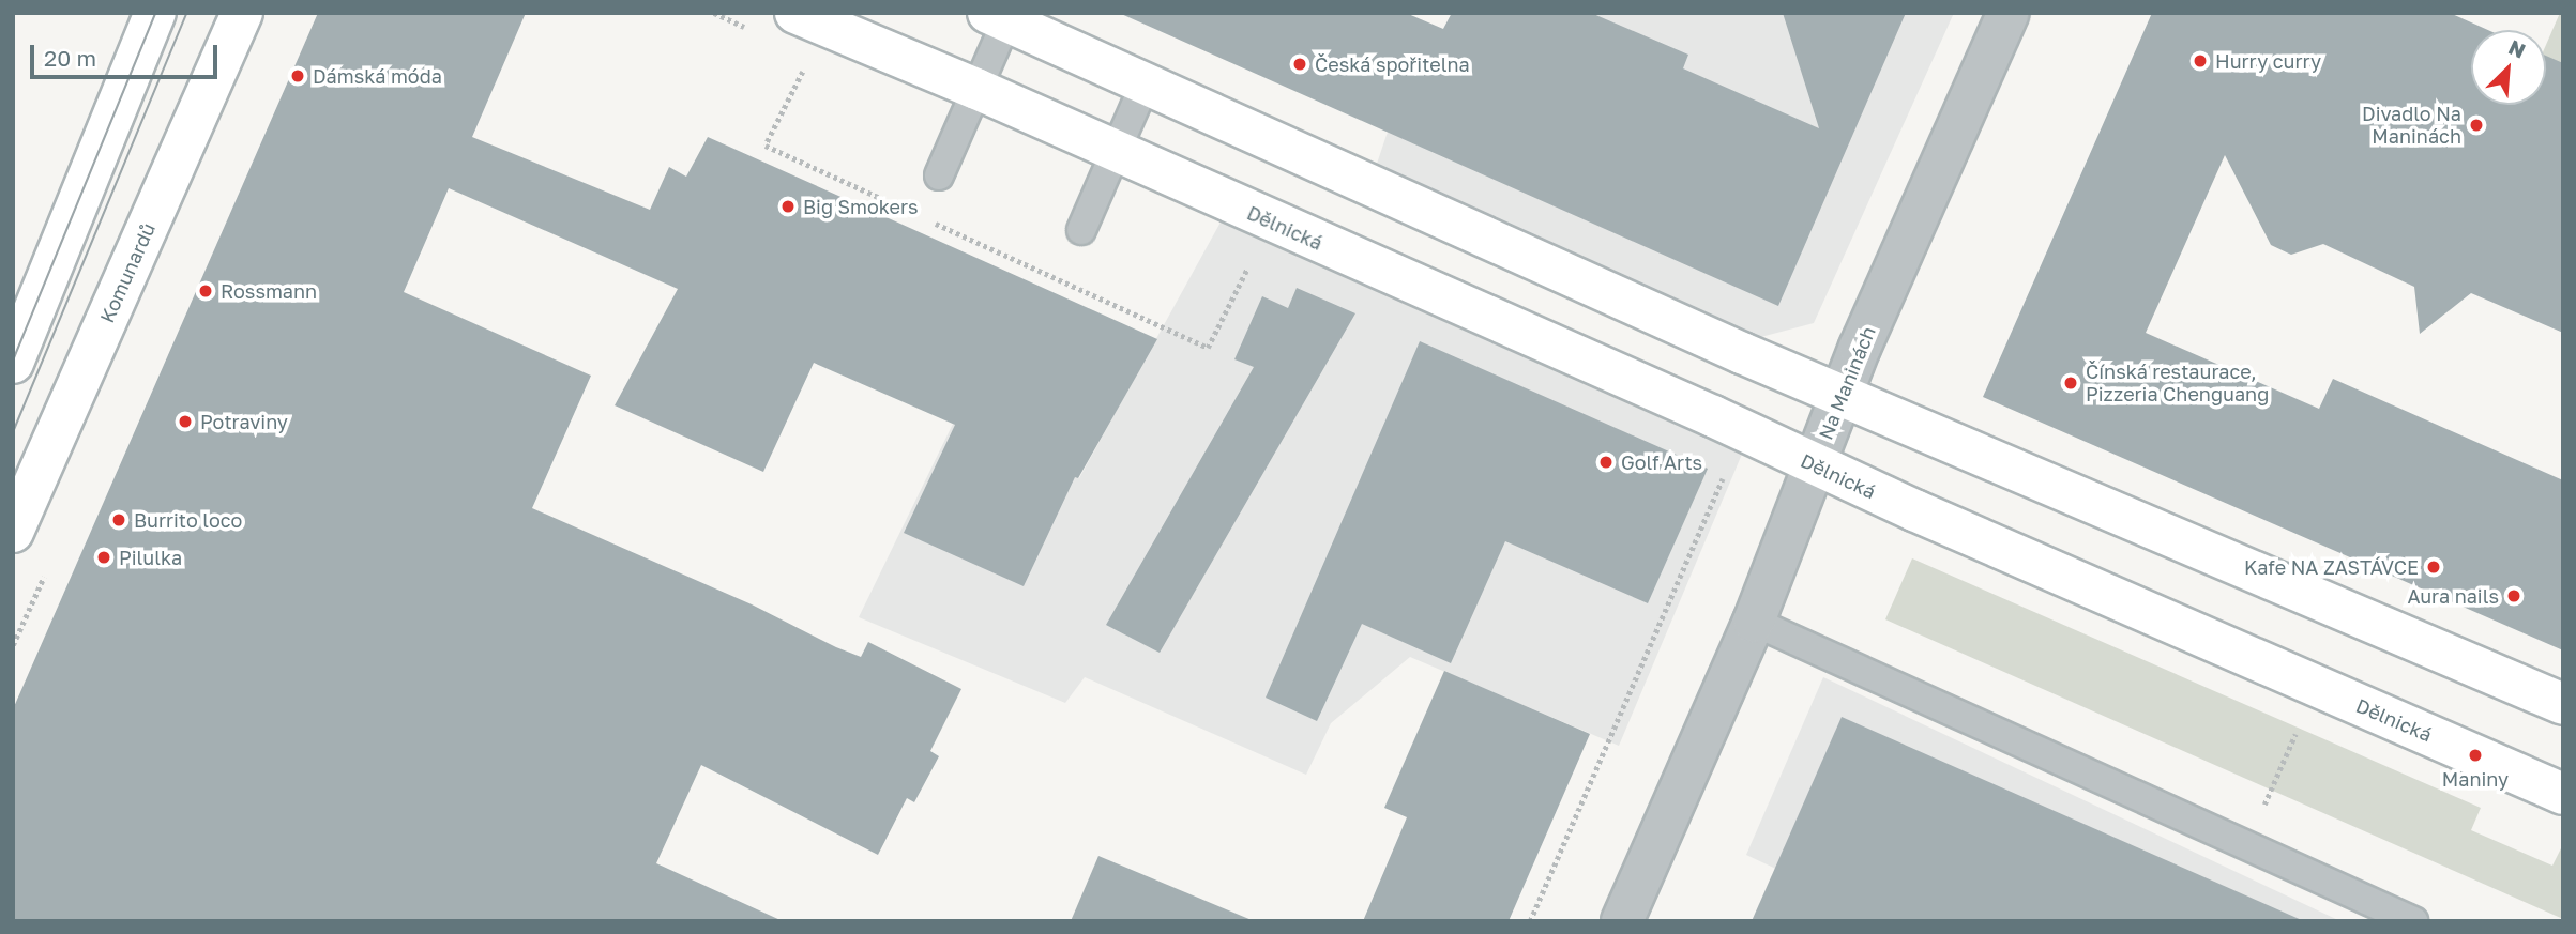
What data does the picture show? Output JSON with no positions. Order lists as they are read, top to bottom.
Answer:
{
  "streets": {
    "street": ["Dělnická", "Komunardů", "Na Maninách"]
  },
  "crossings": [
    ["Dělnická", "Na Maninách"]
  ],
  "places": [
    "Hurry curry",
    "Česká spořitelna",
    "Dámská móda",
    "Divadlo Na Maninách",
    "Big Smokers",
    "Rossmann",
    "Čínská restaurace, Pizzeria Chenguang",
    "Potraviny",
    "Golf Arts",
    "Burrito loco",
    "Pilulka",
    "Kafe NA ZASTÁVCE",
    "Aura nails",
    "Maniny"
  ],
  "scale_bar": "20 m",
  "north": "top right"
}
